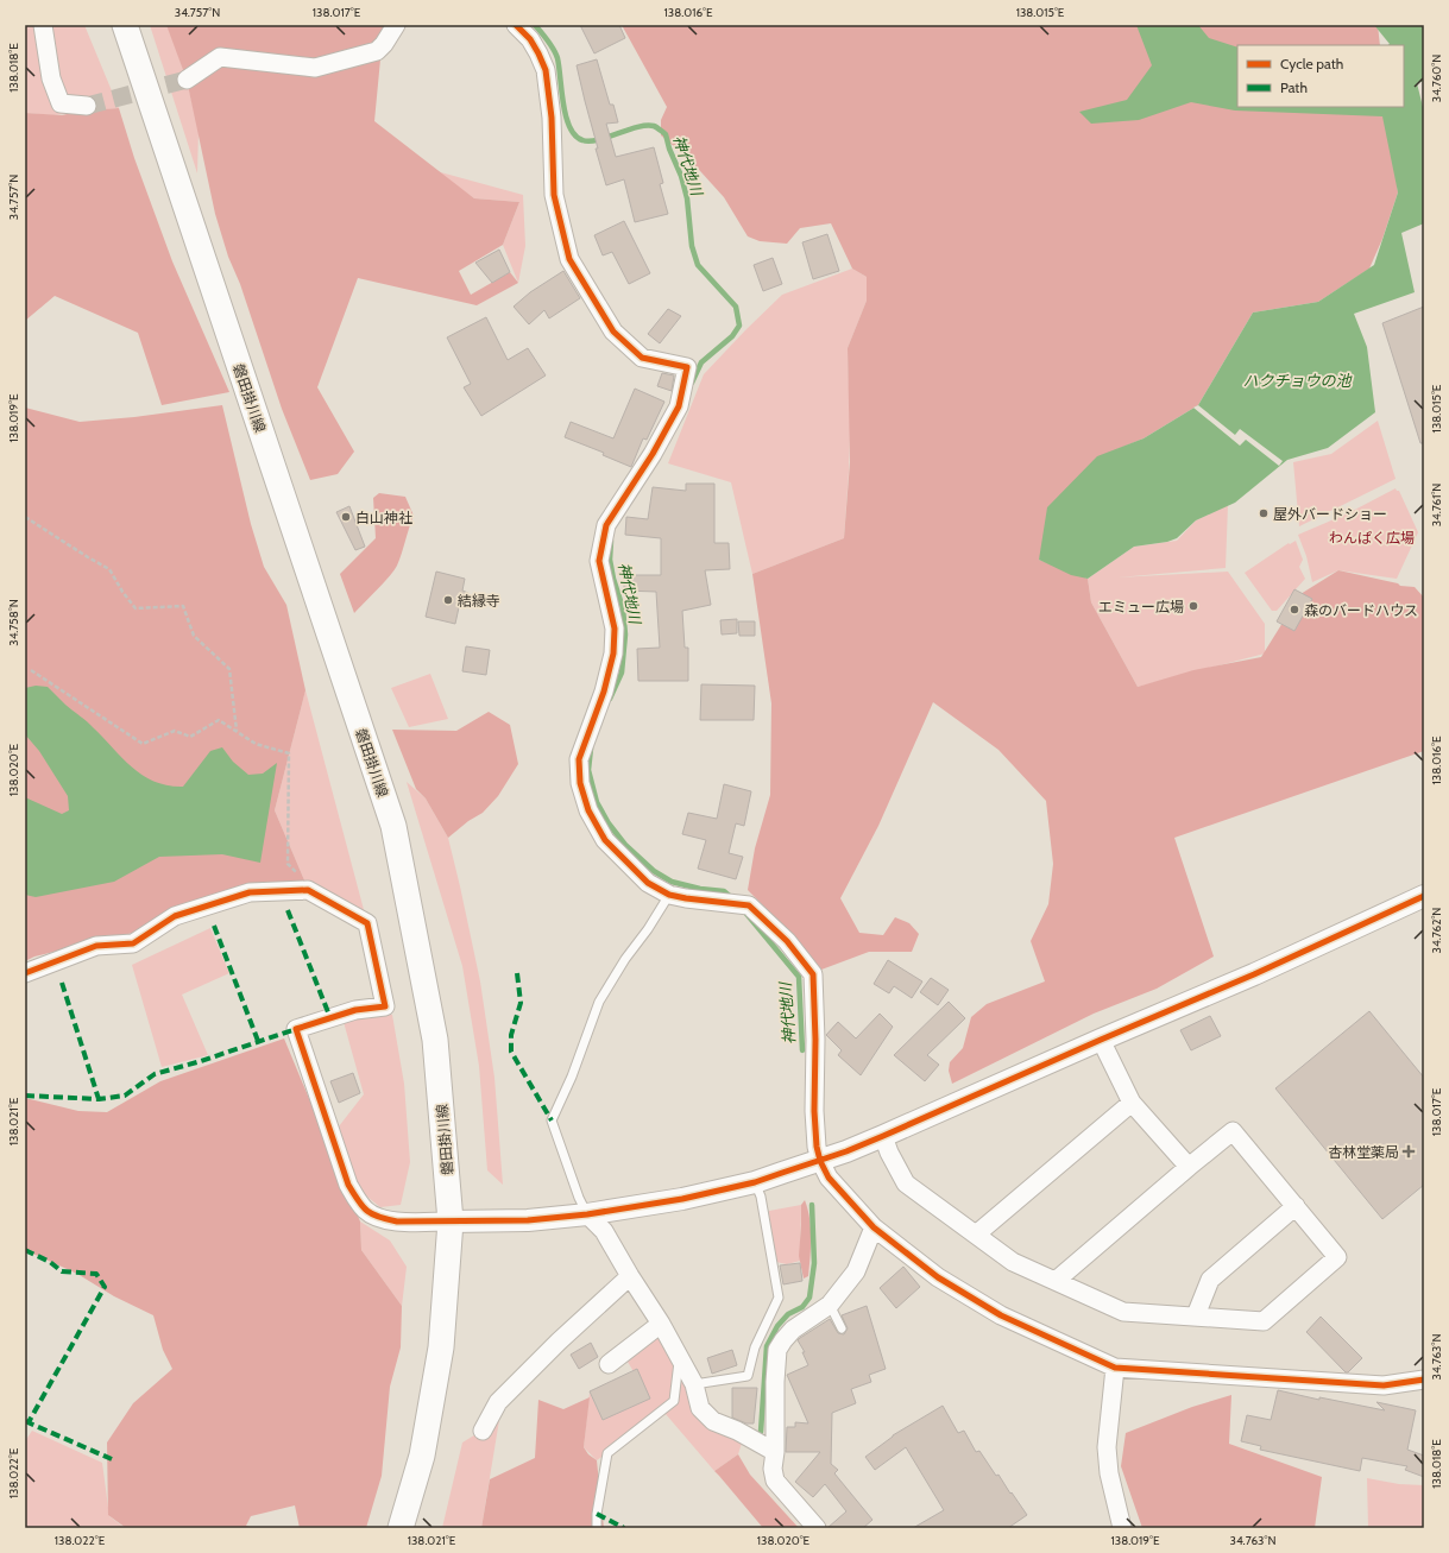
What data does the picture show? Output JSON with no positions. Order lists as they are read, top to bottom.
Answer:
{
  "streets": {
    "main road": ["磐田掛川線"]
  },
  "water": ["神代地川", "ハクチョウの池"],
  "parks": ["わんぱく広場"],
  "places": {
    "other": [
      "屋外バードショー",
      "白山神社",
      "結縁寺",
      "エミュー広場",
      "森のバードハウス"
    ],
    "health": ["杏林堂薬局"]
  },
  "legend": ["Cycle path", "Path"],
  "coordinates": [
    "34.757°N",
    "138.017°E",
    "138.016°E",
    "138.015°E",
    "138.018°E",
    "34.760°N",
    "138.019°E",
    "34.761°N",
    "34.758°N",
    "138.020°E",
    "34.762°N",
    "138.021°E",
    "34.763°N",
    "138.022°E"
  ]
}
